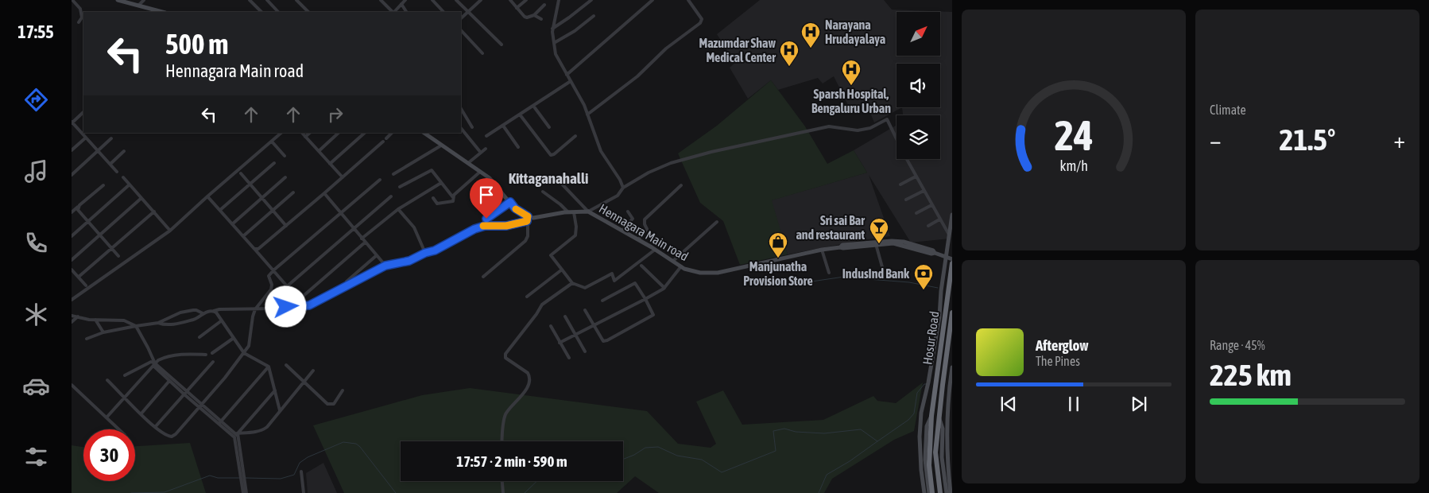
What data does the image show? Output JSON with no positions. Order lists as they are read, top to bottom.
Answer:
{
  "streets": {
    "highway": ["Hosur Road"],
    "street": ["Hennagara Main road"]
  },
  "districts": ["Kittaganahalli"],
  "places": {
    "hospital": ["Narayana Hrudayalaya", "Mazumdar Shaw Medical Center", "Sparsh Hospital, Bengaluru Urban"],
    "bar": ["Sri sai Bar and restaurant"],
    "shop": ["Manjunatha Provision Store"],
    "bank": ["IndusInd Bank"]
  },
  "north": "top right",
  "page": {
    "tabs": "17:55",
    "tile": [
      "Climate",
      ["Range · 45%", "225 km"]
    ],
    "turn": ["500 m", "Hennagara Main road"],
    "heat": ["−", "21.5°", "+"],
    "song": ["Afterglow", "The Pines"],
    "limit": "30",
    "trip": "17:57 · 2 min · 590 m",
    "gauge": ["24", "km/h"]
  }
}
